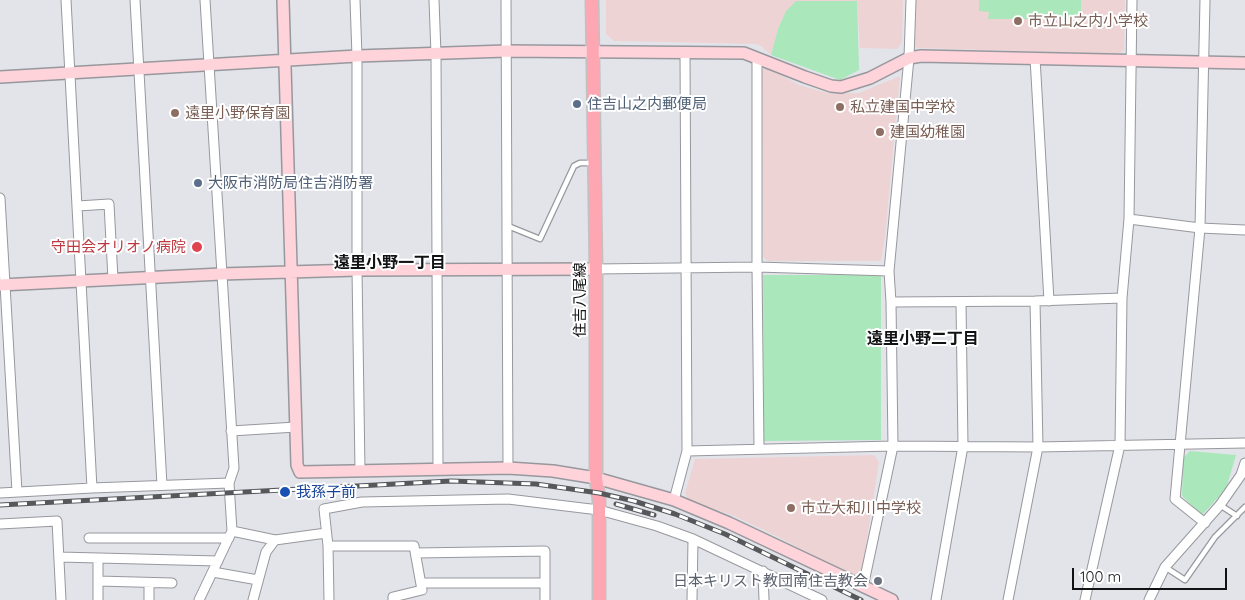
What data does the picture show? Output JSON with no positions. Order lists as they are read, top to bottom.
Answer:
{
  "streets": {
    "main road": ["住吉八尾線"]
  },
  "districts": ["遠里小野一丁目", "遠里小野二丁目"],
  "places": [
    "市立山之内小学校",
    "住吉山之内郵便局",
    "私立建国中学校",
    "遠里小野保育園",
    "建国幼稚園",
    "大阪市消防局住吉消防署",
    "守田会オリオノ病院",
    "我孫子前",
    "市立大和川中学校",
    "日本キリスト教団南住吉教会"
  ],
  "scale_bar": "100 m"
}
